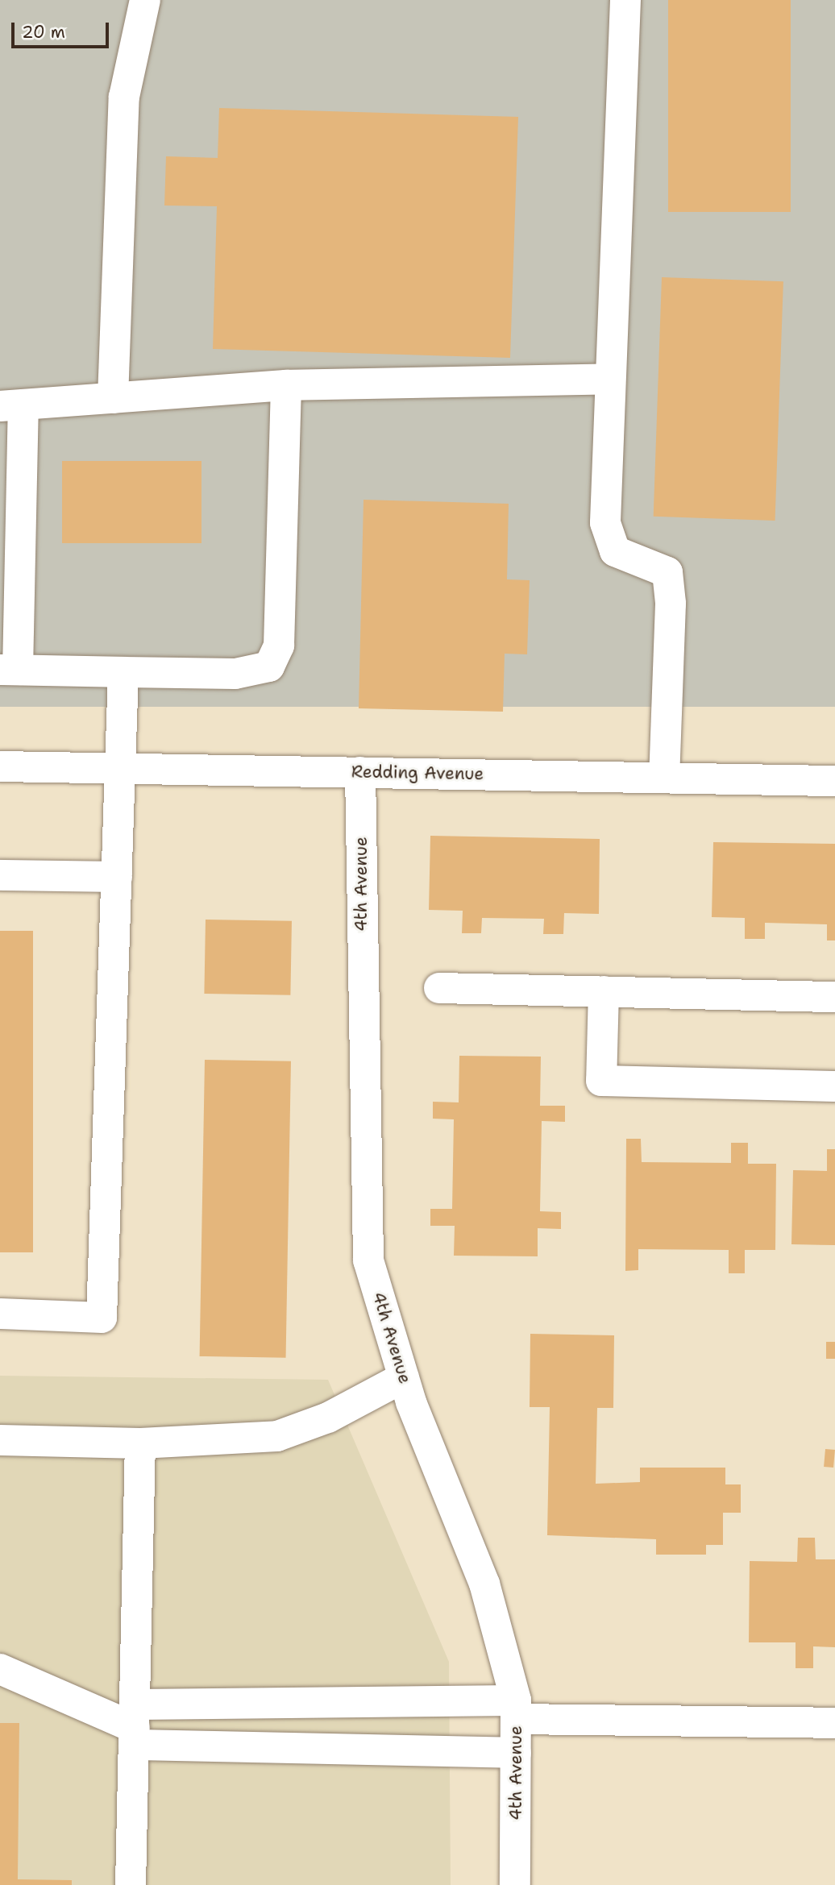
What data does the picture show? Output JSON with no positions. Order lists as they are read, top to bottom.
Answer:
{
  "streets": {
    "street": ["Redding Avenue", "4th Avenue"]
  },
  "crossings": [
    ["Redding Avenue", "4th Avenue"]
  ],
  "scale_bar": "20 m"
}
